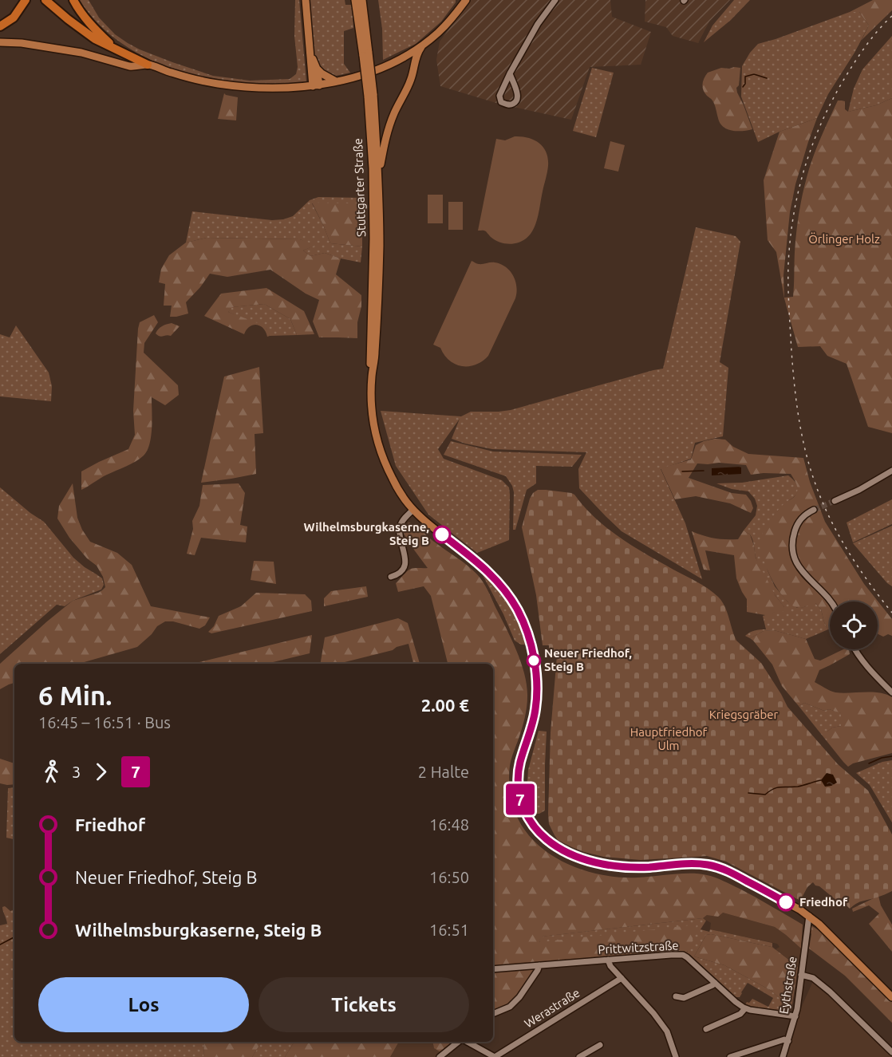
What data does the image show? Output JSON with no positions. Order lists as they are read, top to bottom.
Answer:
{
  "streets": {
    "main road": ["Stuttgarter Straße"],
    "street": ["Prittwitzstraße", "Eythstraße", "Werastraße"]
  },
  "crossings": [
    ["Stuttgarter Straße", "Eythstraße"],
    ["Prittwitzstraße", "Eythstraße"]
  ],
  "parks": ["Örlinger Holz", "Kriegsgräber", "Hauptfriedhof Ulm"],
  "places": ["Wilhelmsburgkaserne, Steig B", "Neuer Friedhof, Steig B", "Friedhof"],
  "lines": ["bus line 7"],
  "page": {
    "on_map": "7",
    "heading": ["6 Min.", "16:45 – 16:51 · Bus", "2.00 €"],
    "legs": ["3", "7", "2 Halte"],
    "list": [
      {
        "name": "Friedhof",
        "value": "16:48"
      },
      {
        "name": "Neuer Friedhof, Steig B",
        "value": "16:50"
      },
      {
        "name": "Wilhelmsburgkaserne, Steig B",
        "value": "16:51"
      }
    ],
    "buttons": ["Los", "Tickets"]
  }
}
